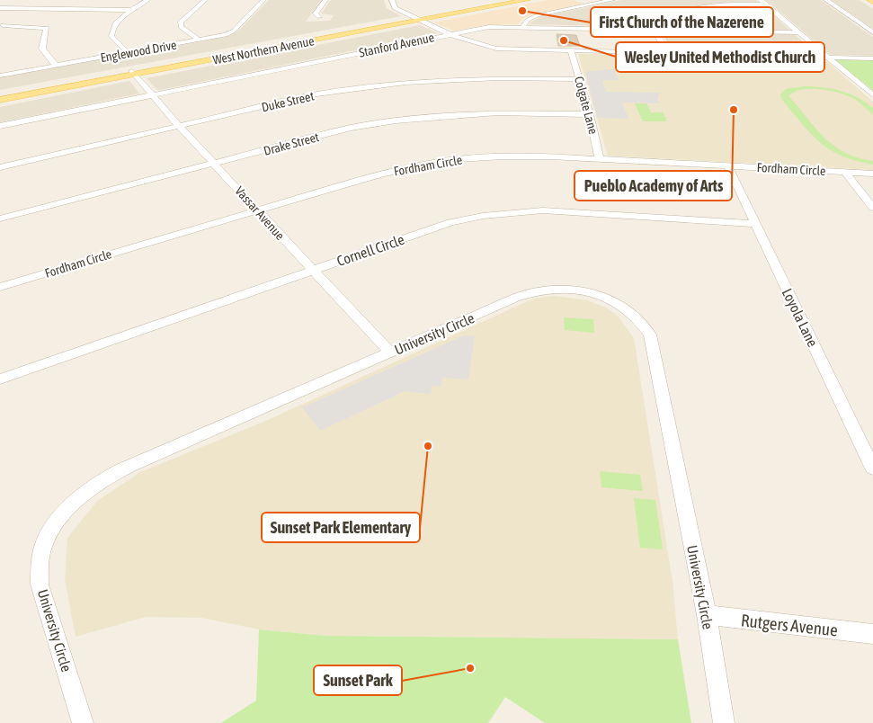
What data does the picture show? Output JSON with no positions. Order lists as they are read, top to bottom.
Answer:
{
  "streets": {
    "main road": ["West Northern Avenue"],
    "street": [
      "Stanford Avenue",
      "Englewood Drive",
      "Duke Street",
      "Colgate Lane",
      "Drake Street",
      "Fordham Circle",
      "Vassar Avenue",
      "Cornell Circle",
      "Loyola Lane",
      "University Circle",
      "Rutgers Avenue"
    ]
  },
  "crossings": [
    ["Stanford Avenue", "Vassar Avenue"],
    ["West Northern Avenue", "Vassar Avenue"],
    ["Duke Street", "Colgate Lane"],
    ["Duke Street", "Vassar Avenue"],
    ["Colgate Lane", "Drake Street"],
    ["Colgate Lane", "Fordham Circle"],
    ["Drake Street", "Vassar Avenue"],
    ["Fordham Circle", "Vassar Avenue"],
    ["Fordham Circle", "Loyola Lane"],
    ["Vassar Avenue", "Cornell Circle"],
    ["Vassar Avenue", "University Circle"],
    ["Cornell Circle", "Loyola Lane"],
    ["University Circle", "Rutgers Avenue"]
  ],
  "places": [
    "First Church of the Nazerene",
    "Wesley United Methodist Church",
    "Pueblo Academy of Arts",
    "Sunset Park Elementary",
    "Sunset Park"
  ]
}
